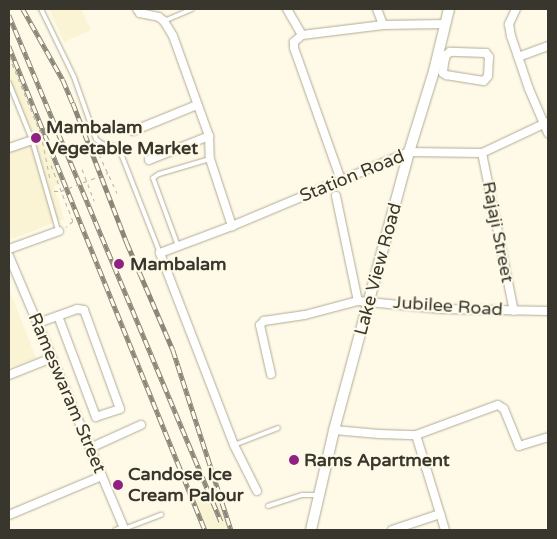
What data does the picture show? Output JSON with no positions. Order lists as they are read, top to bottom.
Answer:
{
  "streets": {
    "street": [
      "Station Road",
      "Rajaji Street",
      "Lake View Road",
      "Jubilee Road",
      "Rameswaram Street"
    ]
  },
  "crossings": [
    ["Station Road", "Rajaji Street"],
    ["Station Road", "Lake View Road"],
    ["Rajaji Street", "Jubilee Road"],
    ["Lake View Road", "Jubilee Road"]
  ],
  "places": [
    "Mambalam Vegetable Market",
    "Mambalam",
    "Rams Apartment",
    "Candose Ice Cream Palour"
  ]
}
